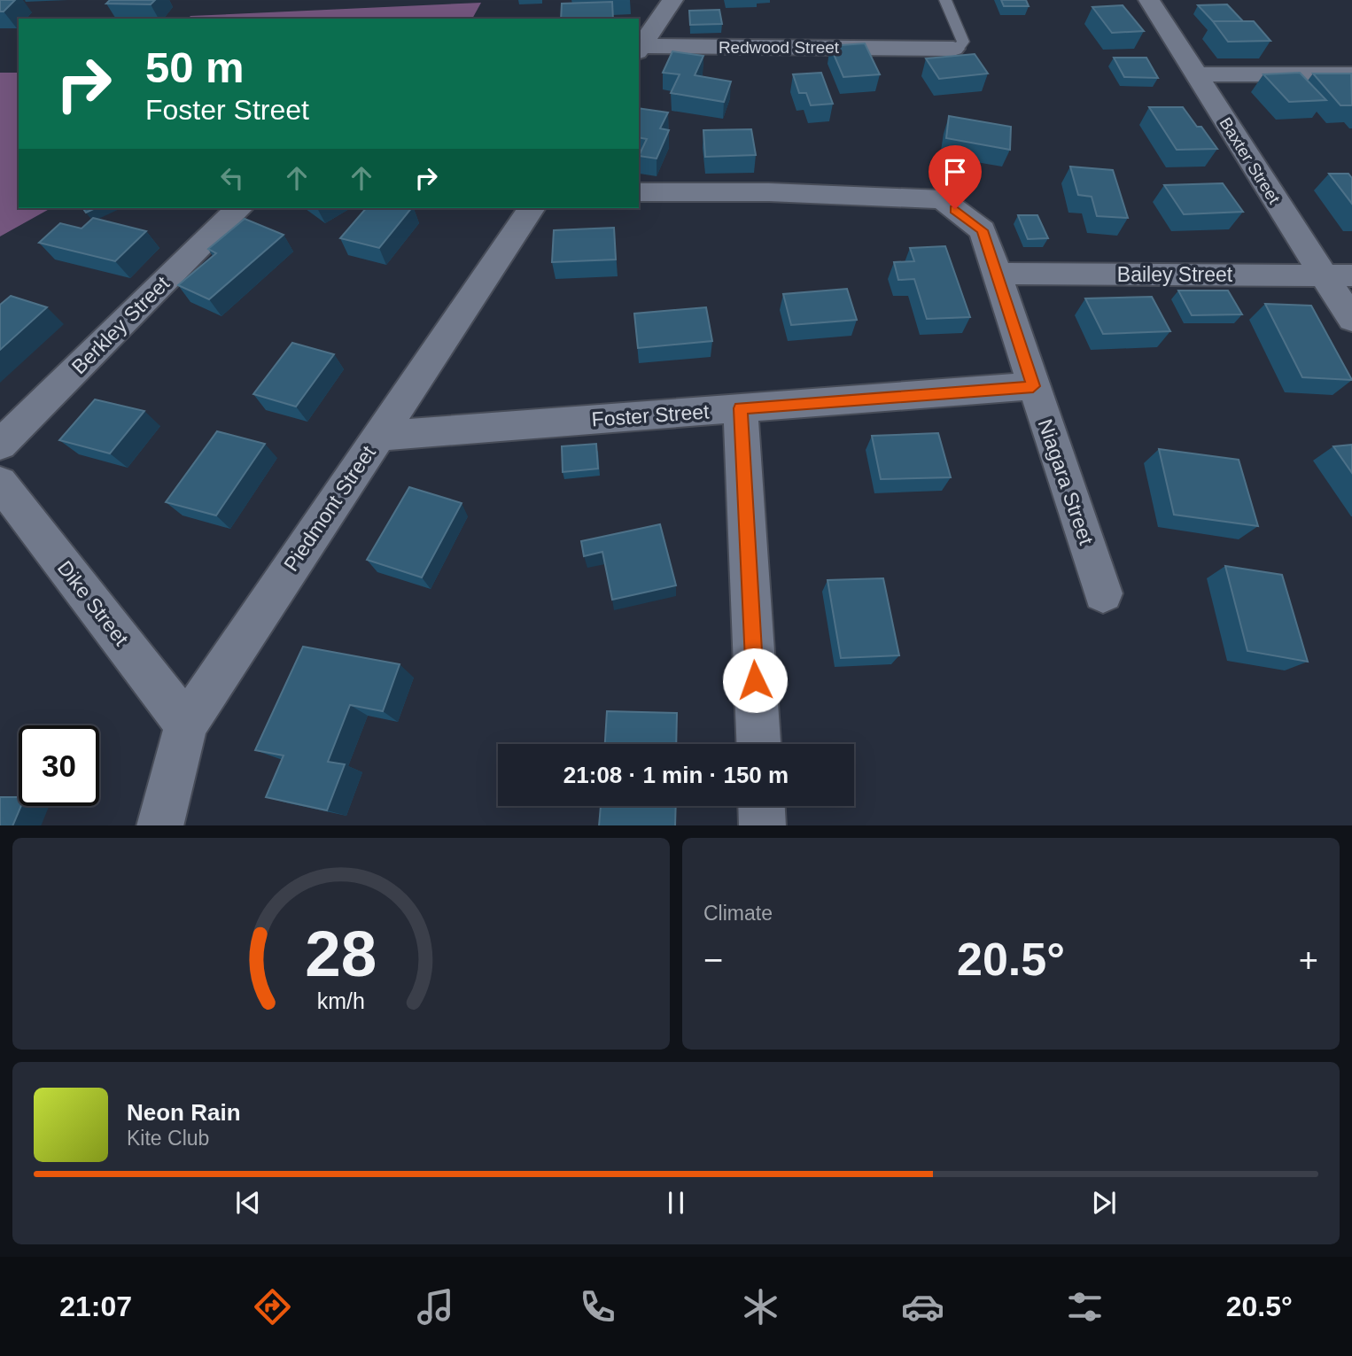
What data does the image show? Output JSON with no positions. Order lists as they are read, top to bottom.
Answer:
{
  "streets": {
    "street": [
      "Redwood Street",
      "Baxter Street",
      "Bailey Street",
      "Berkley Street",
      "Foster Street",
      "Niagara Street",
      "Piedmont Street",
      "Dike Street"
    ]
  },
  "crossings": [
    ["Baxter Street", "Bailey Street"],
    ["Bailey Street", "Niagara Street"],
    ["Foster Street", "Niagara Street"],
    ["Foster Street", "Piedmont Street"],
    ["Piedmont Street", "Dike Street"]
  ],
  "page": {
    "turn": ["50 m", "Foster Street"],
    "limit": "30",
    "trip": "21:08 · 1 min · 150 m",
    "tile": "Climate",
    "heat": ["−", "20.5°", "+"],
    "song": ["Neon Rain", "Kite Club"],
    "tabs": ["21:07", "20.5°"],
    "gauge": ["28", "km/h"]
  }
}
